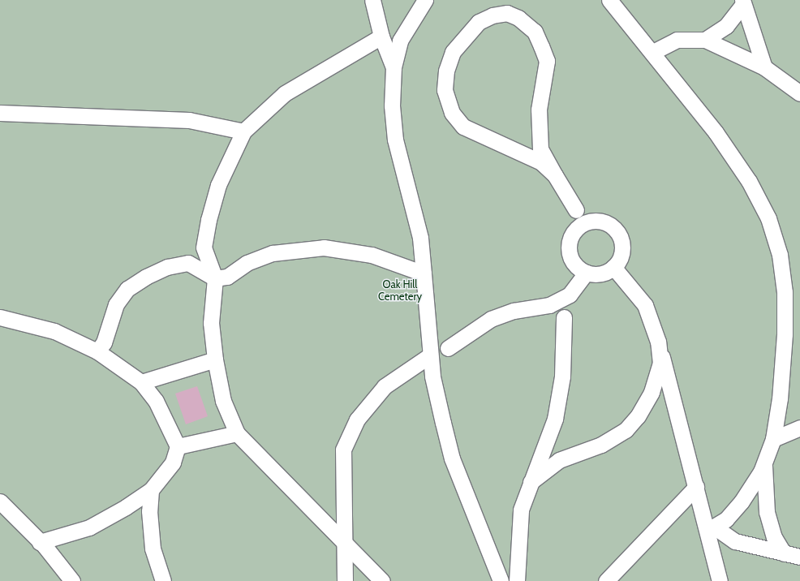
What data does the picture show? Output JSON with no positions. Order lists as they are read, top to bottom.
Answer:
{
  "parks": ["Oak Hill Cemetery"]
}
